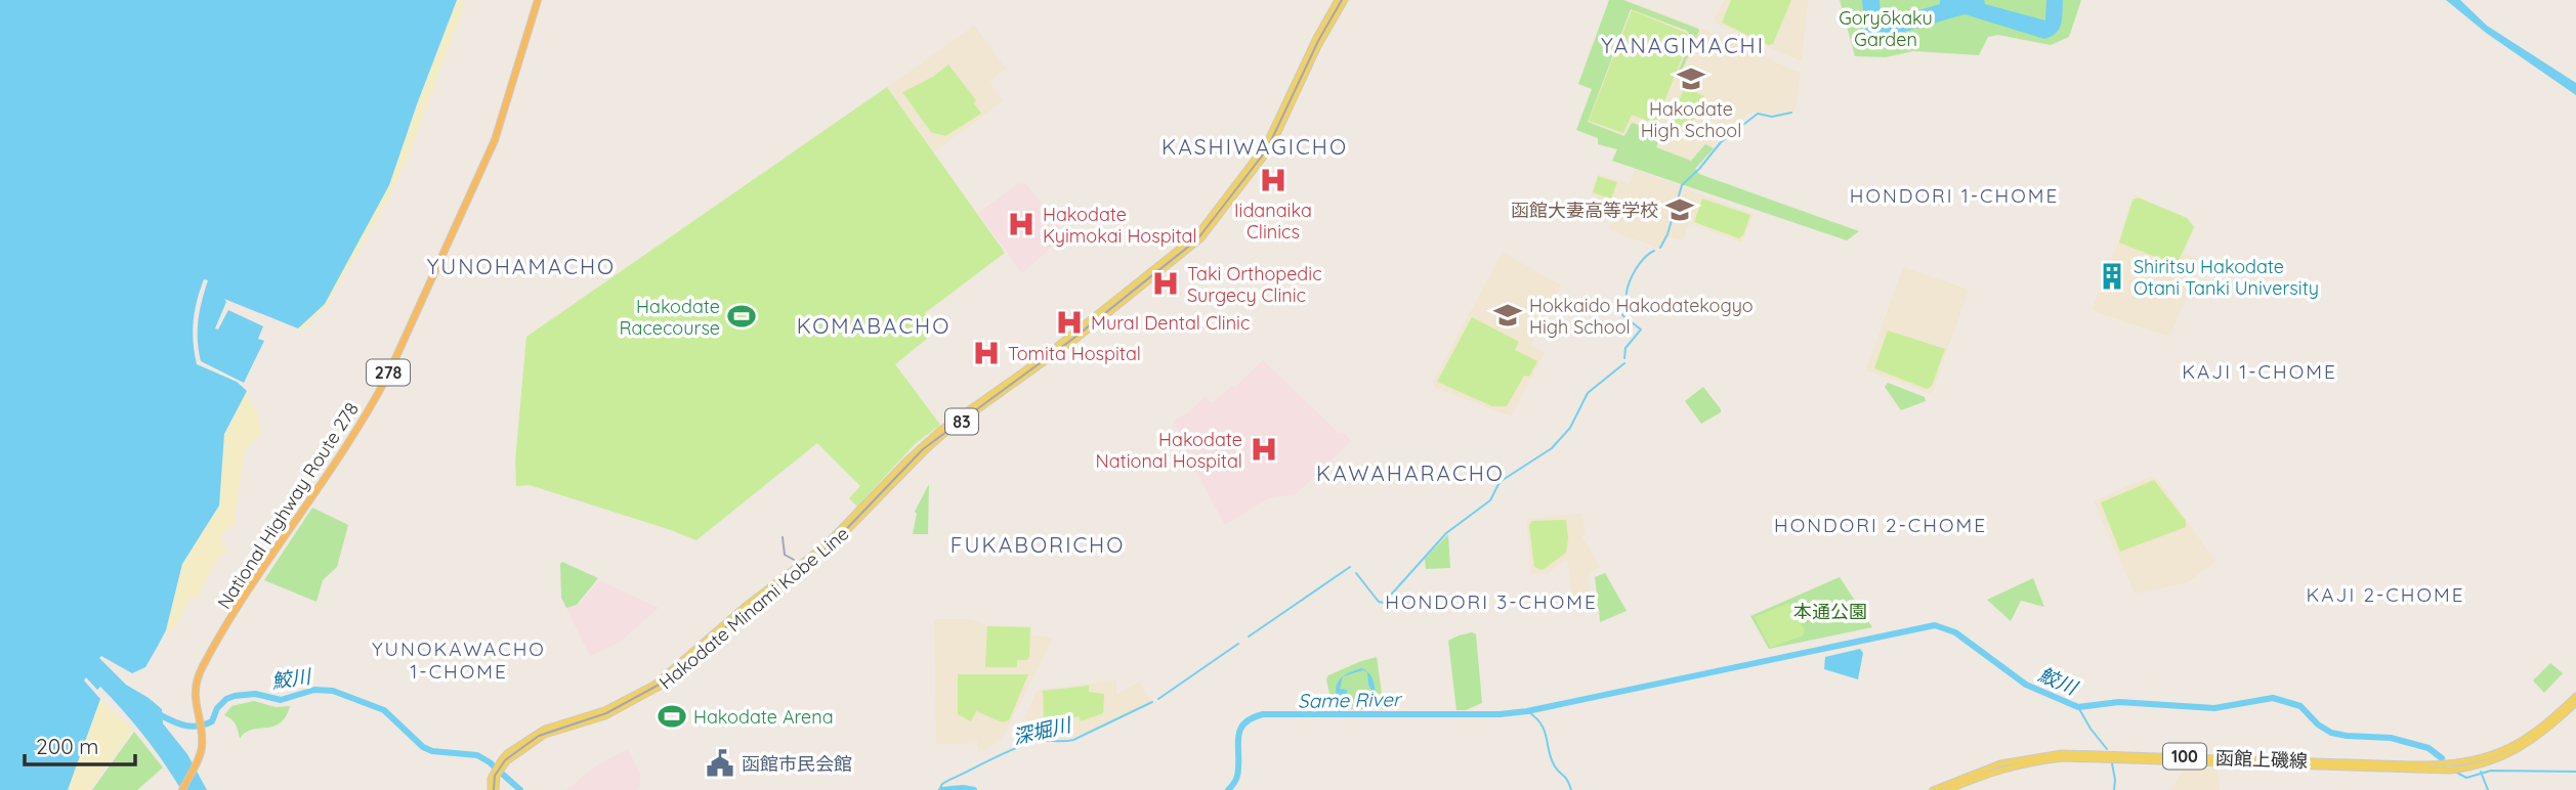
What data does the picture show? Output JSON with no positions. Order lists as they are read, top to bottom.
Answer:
{
  "streets": {
    "highway": ["278", "National Highway Route 278"],
    "main road": [
      "83",
      "Hakodate Minami Kobe Line",
      "100",
      "函館上磯線"
    ]
  },
  "crossings": [
    ["83", "Hakodate Minami Kobe Line"]
  ],
  "districts": [
    "YANAGIMACHI",
    "KASHIWAGICHO",
    "HONDORI 1-CHOME",
    "YUNOHAMACHO",
    "KOMABACHO",
    "KAJI 1-CHOME",
    "KAWAHARACHO",
    "HONDORI 2-CHOME",
    "FUKABORICHO",
    "KAJI 2-CHOME",
    "HONDORI 3-CHOME",
    "YUNOKAWACHO 1-CHOME"
  ],
  "water": ["鮫川", "Same River", "深堀川"],
  "parks": ["Goryōkaku Garden", "本通公園"],
  "places": {
    "school or university": ["Hakodate High School", "函館大妻高等学校", "Hokkaido Hakodatekogyo High School"],
    "hospital": [
      "Iidanaika Clinics",
      "Hakodate Kyimokai Hospital",
      "Taki Orthopedic Surgecy Clinic",
      "MuraI Dental Clinic",
      "Tomita Hospital",
      "Hakodate National Hospital"
    ],
    "building": ["Shiritsu Hakodate Otani Tanki University"],
    "sports": ["Hakodate Racecourse", "Hakodate Arena"],
    "public building": ["函館市民会館"]
  },
  "scale_bar": "200 m"
}
